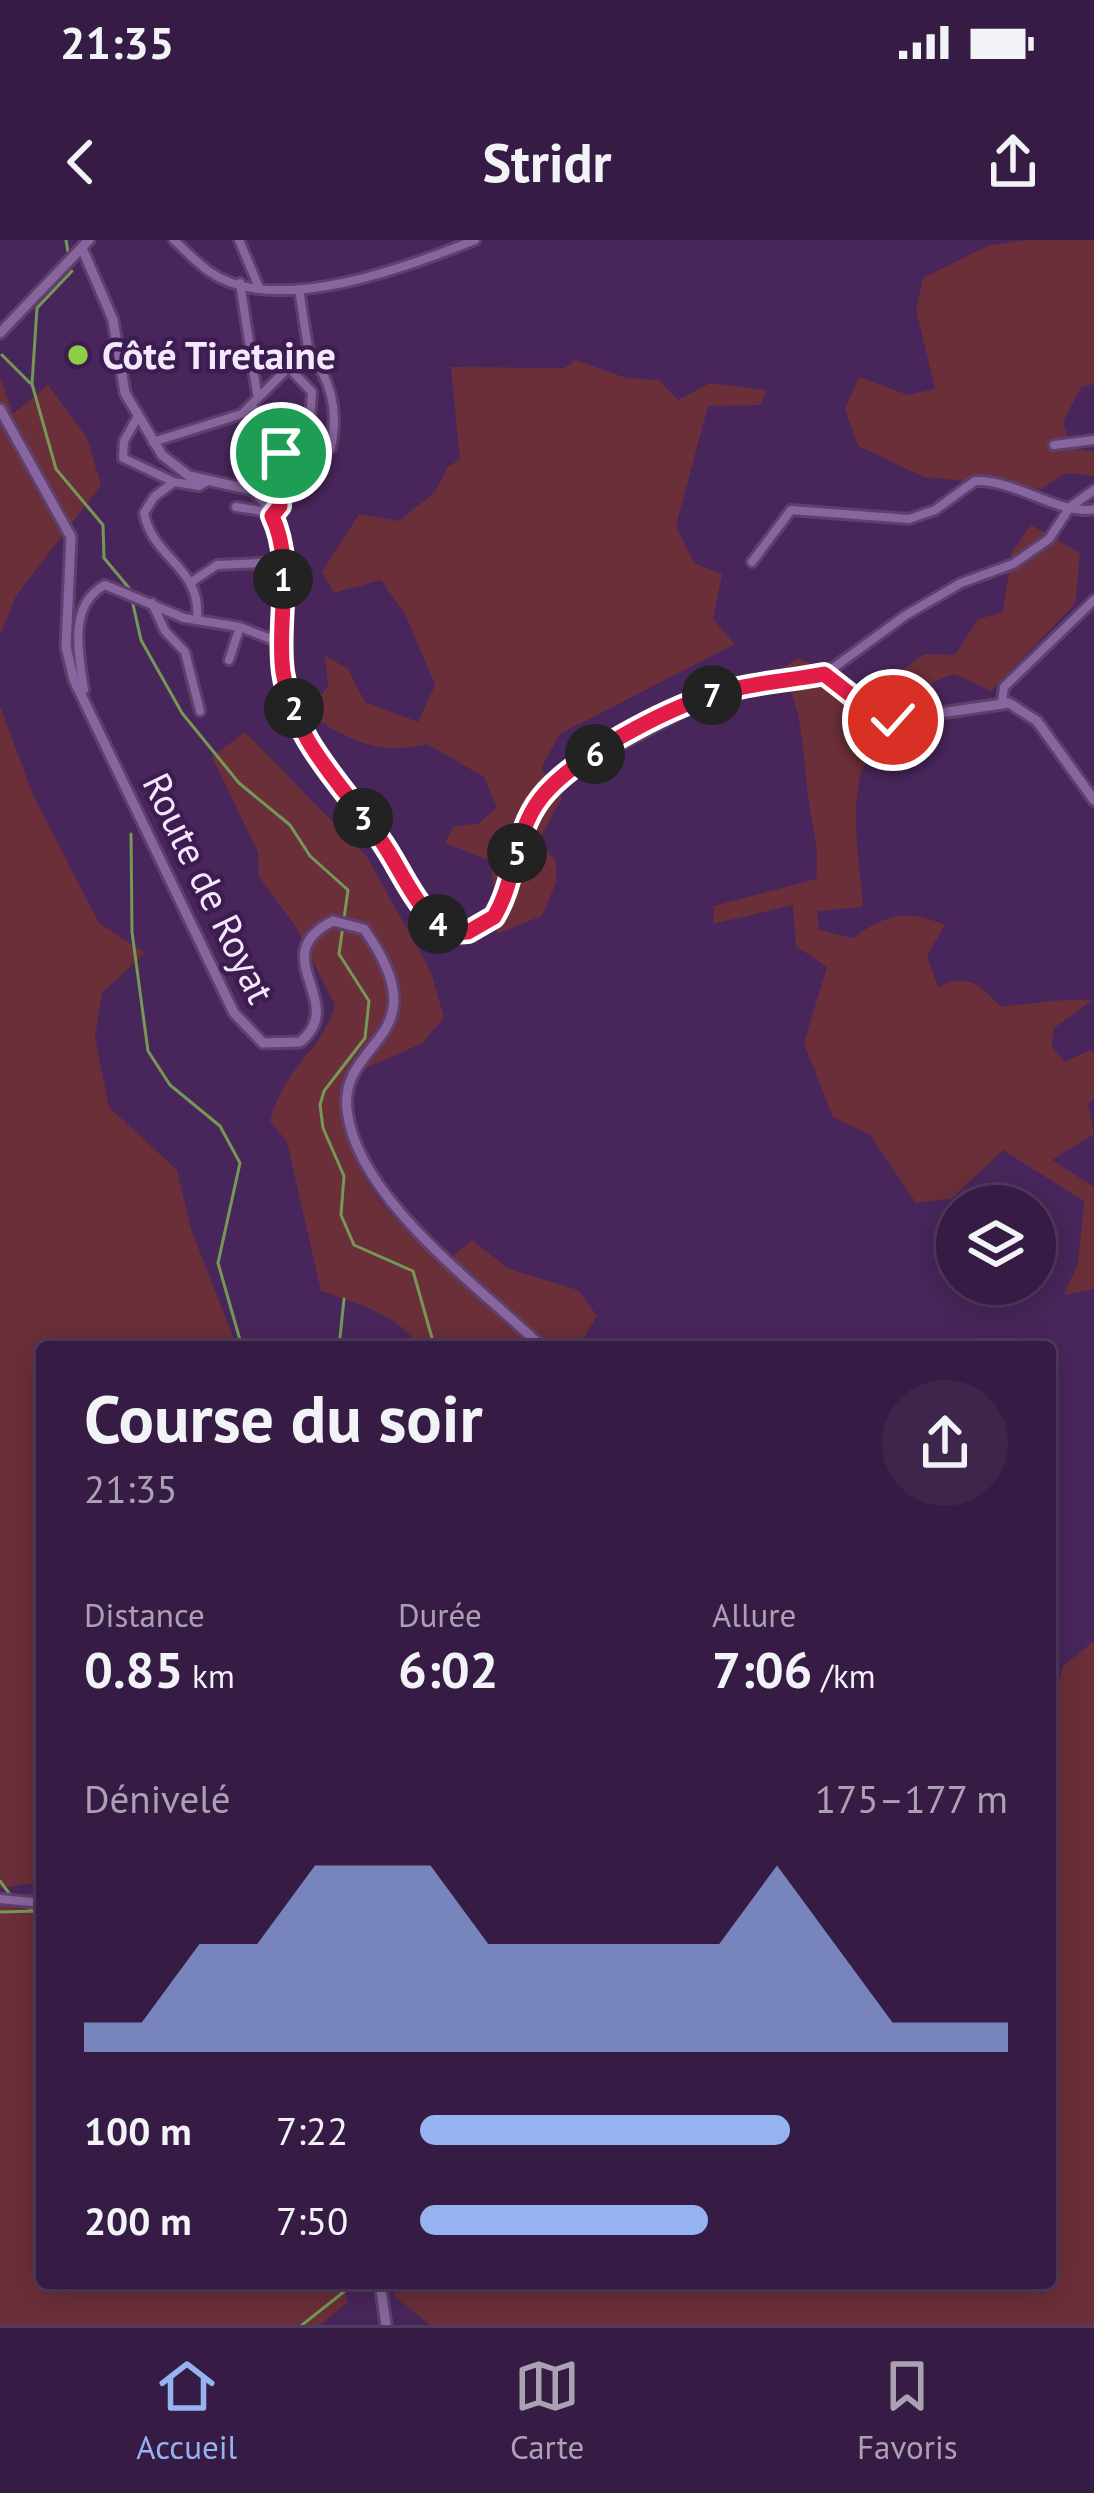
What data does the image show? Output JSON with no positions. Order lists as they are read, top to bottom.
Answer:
{
  "streets": {
    "street": ["Route de Royat"]
  },
  "places": ["Côté Tiretaine"],
  "page": {
    "status": "21:35",
    "header": "Stridr",
    "pins": [
      "1",
      "7",
      "2",
      "6",
      "3",
      "5",
      "4"
    ],
    "heading": ["Course du soir", "21:35"],
    "stats": [
      ["Distance", "0.85 km"],
      ["Durée", "6:02"],
      ["Allure", "7:06 /km"]
    ],
    "chart": ["Dénivelé", "175–177 m"],
    "list": [
      {
        "name": "100 m",
        "note": "7:22"
      },
      {
        "name": "200 m",
        "note": "7:50"
      }
    ],
    "tabs": ["Accueil", "Carte", "Favoris"]
  }
}
